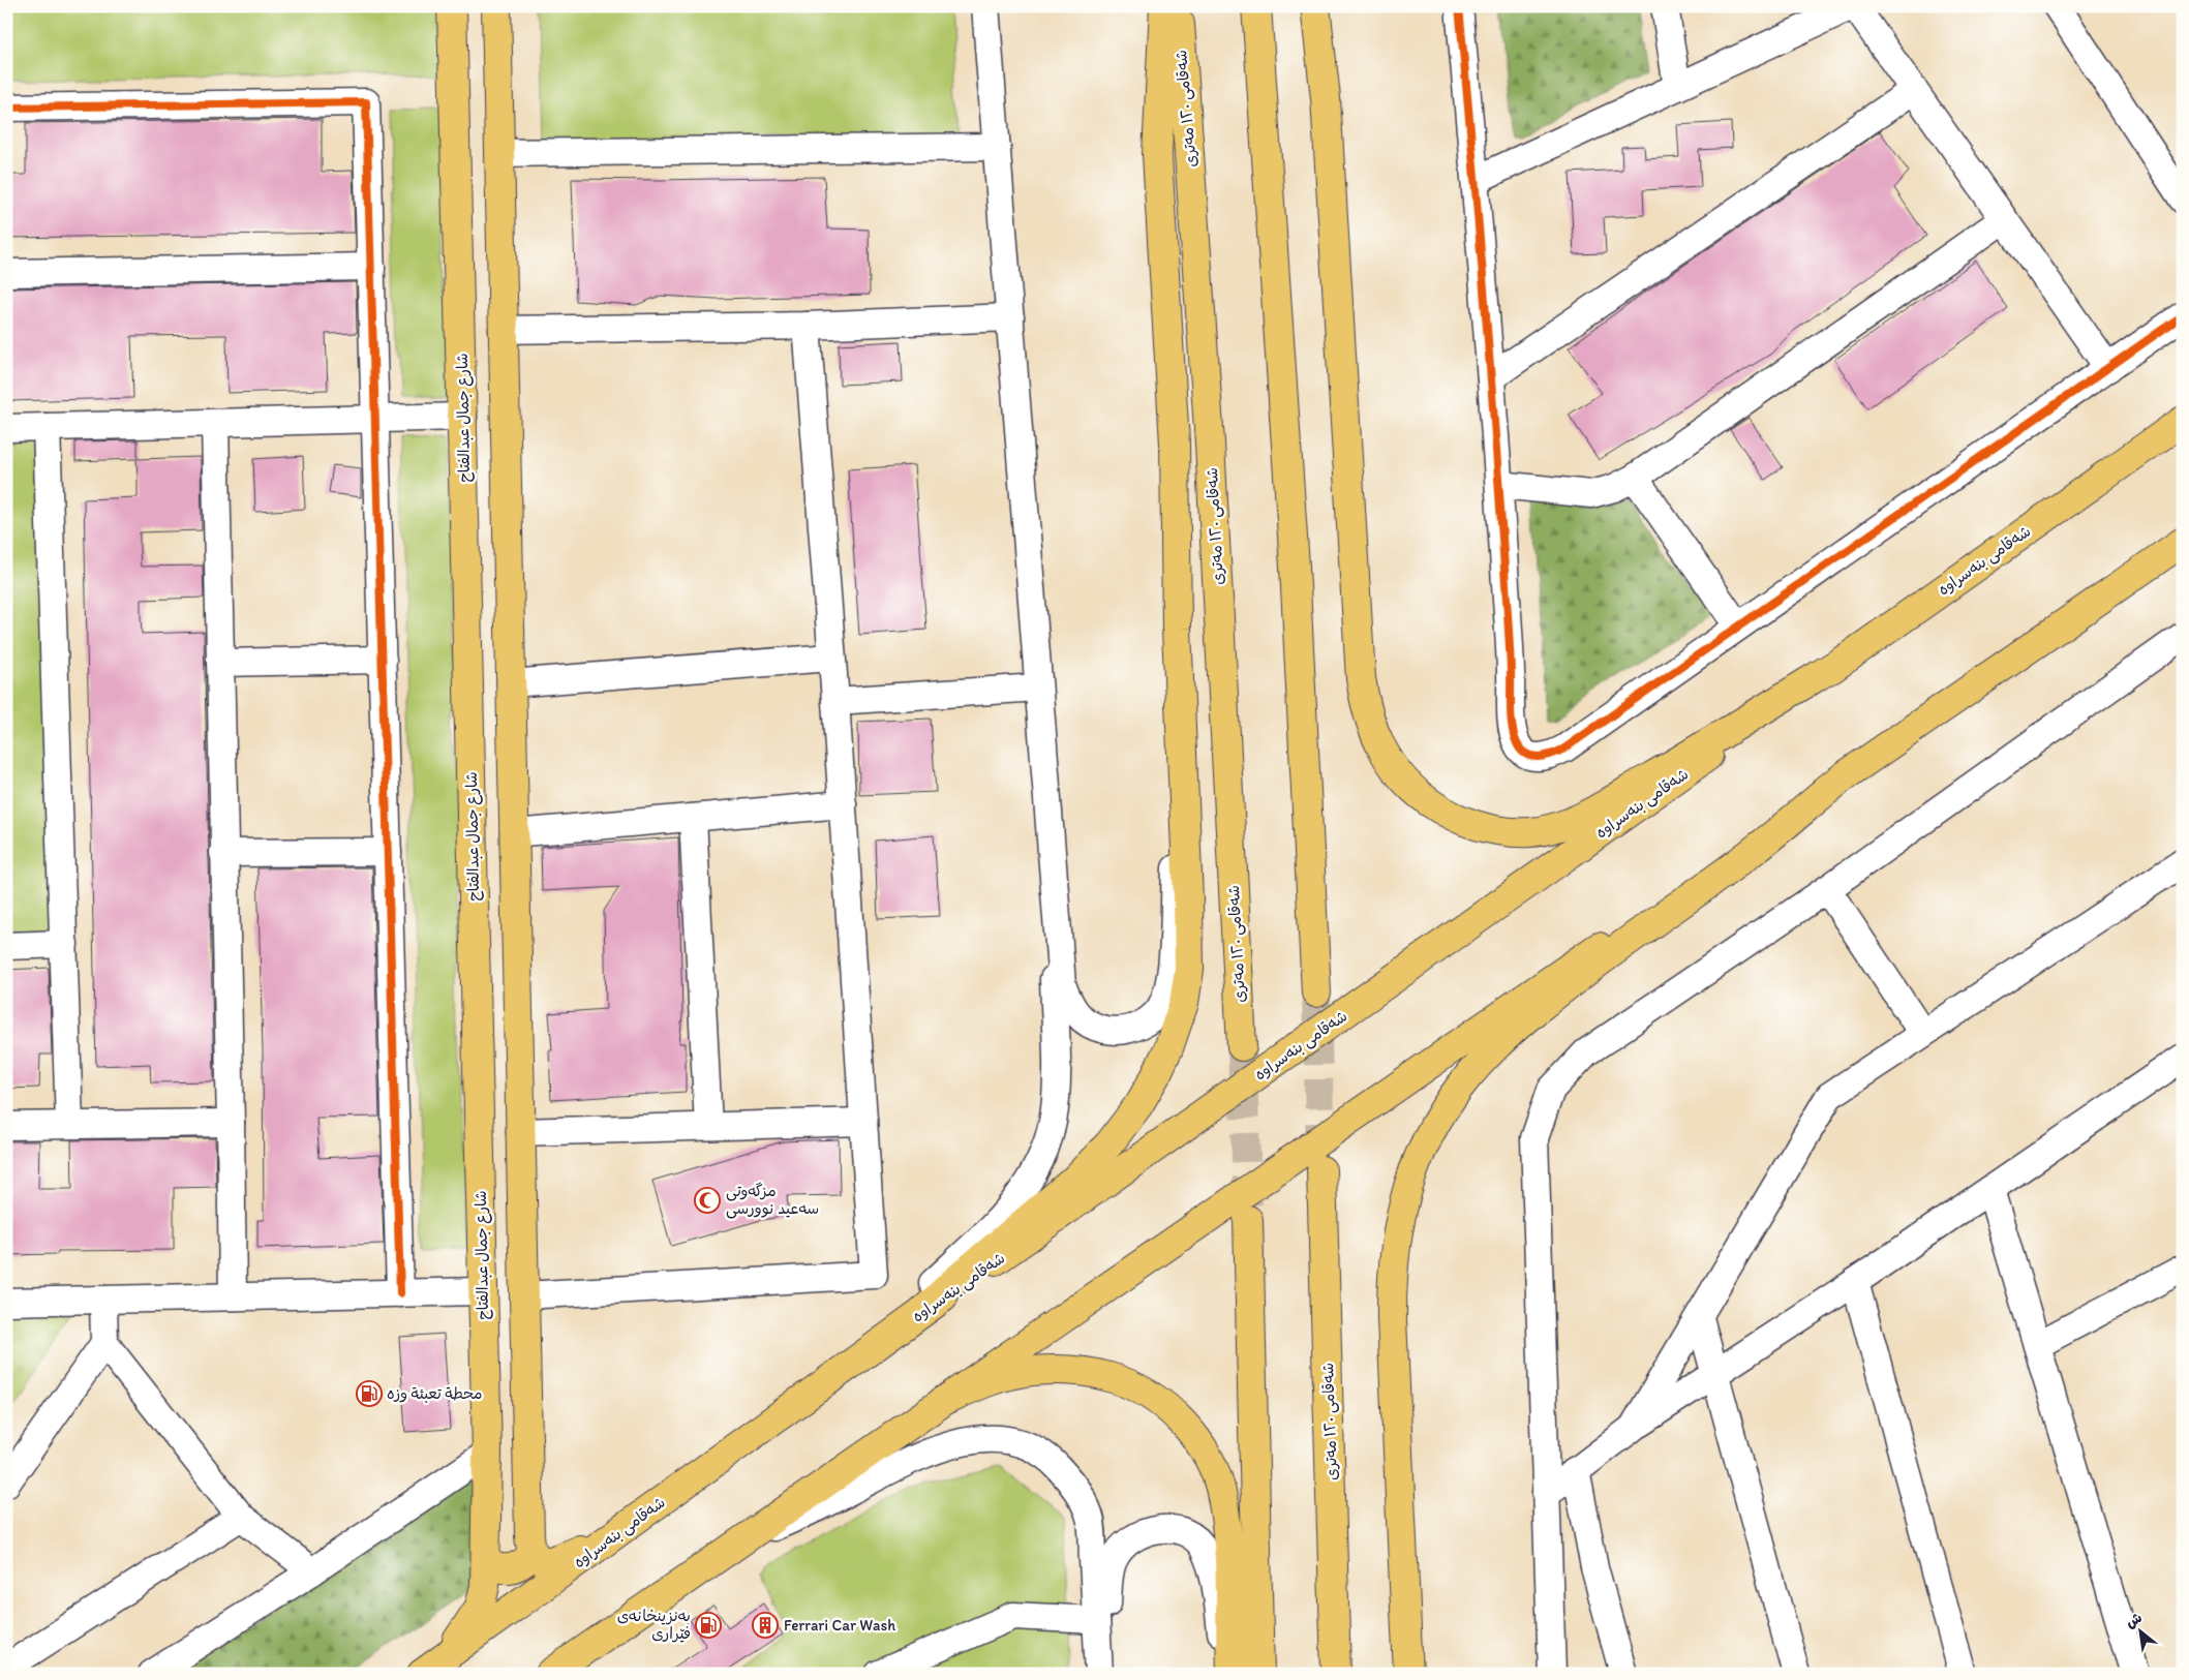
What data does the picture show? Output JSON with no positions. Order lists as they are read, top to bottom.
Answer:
{
  "streets": {
    "main road": ["شەقامی ١٢٠ مەتری", "شارع جمال عبدالفتاح", "شەقامی بنەسراوە"]
  },
  "crossings": [
    ["شارع جمال عبدالفتاح", "شەقامی بنەسراوە"]
  ],
  "places": {
    "mosque": ["مزگەوتی سەعید نوورسی"],
    "fuel station": ["محطة تعبئة وزه", "بەنزینخانەی فێراری"],
    "building": ["Ferrari Car Wash"]
  },
  "north": "top left"
}
